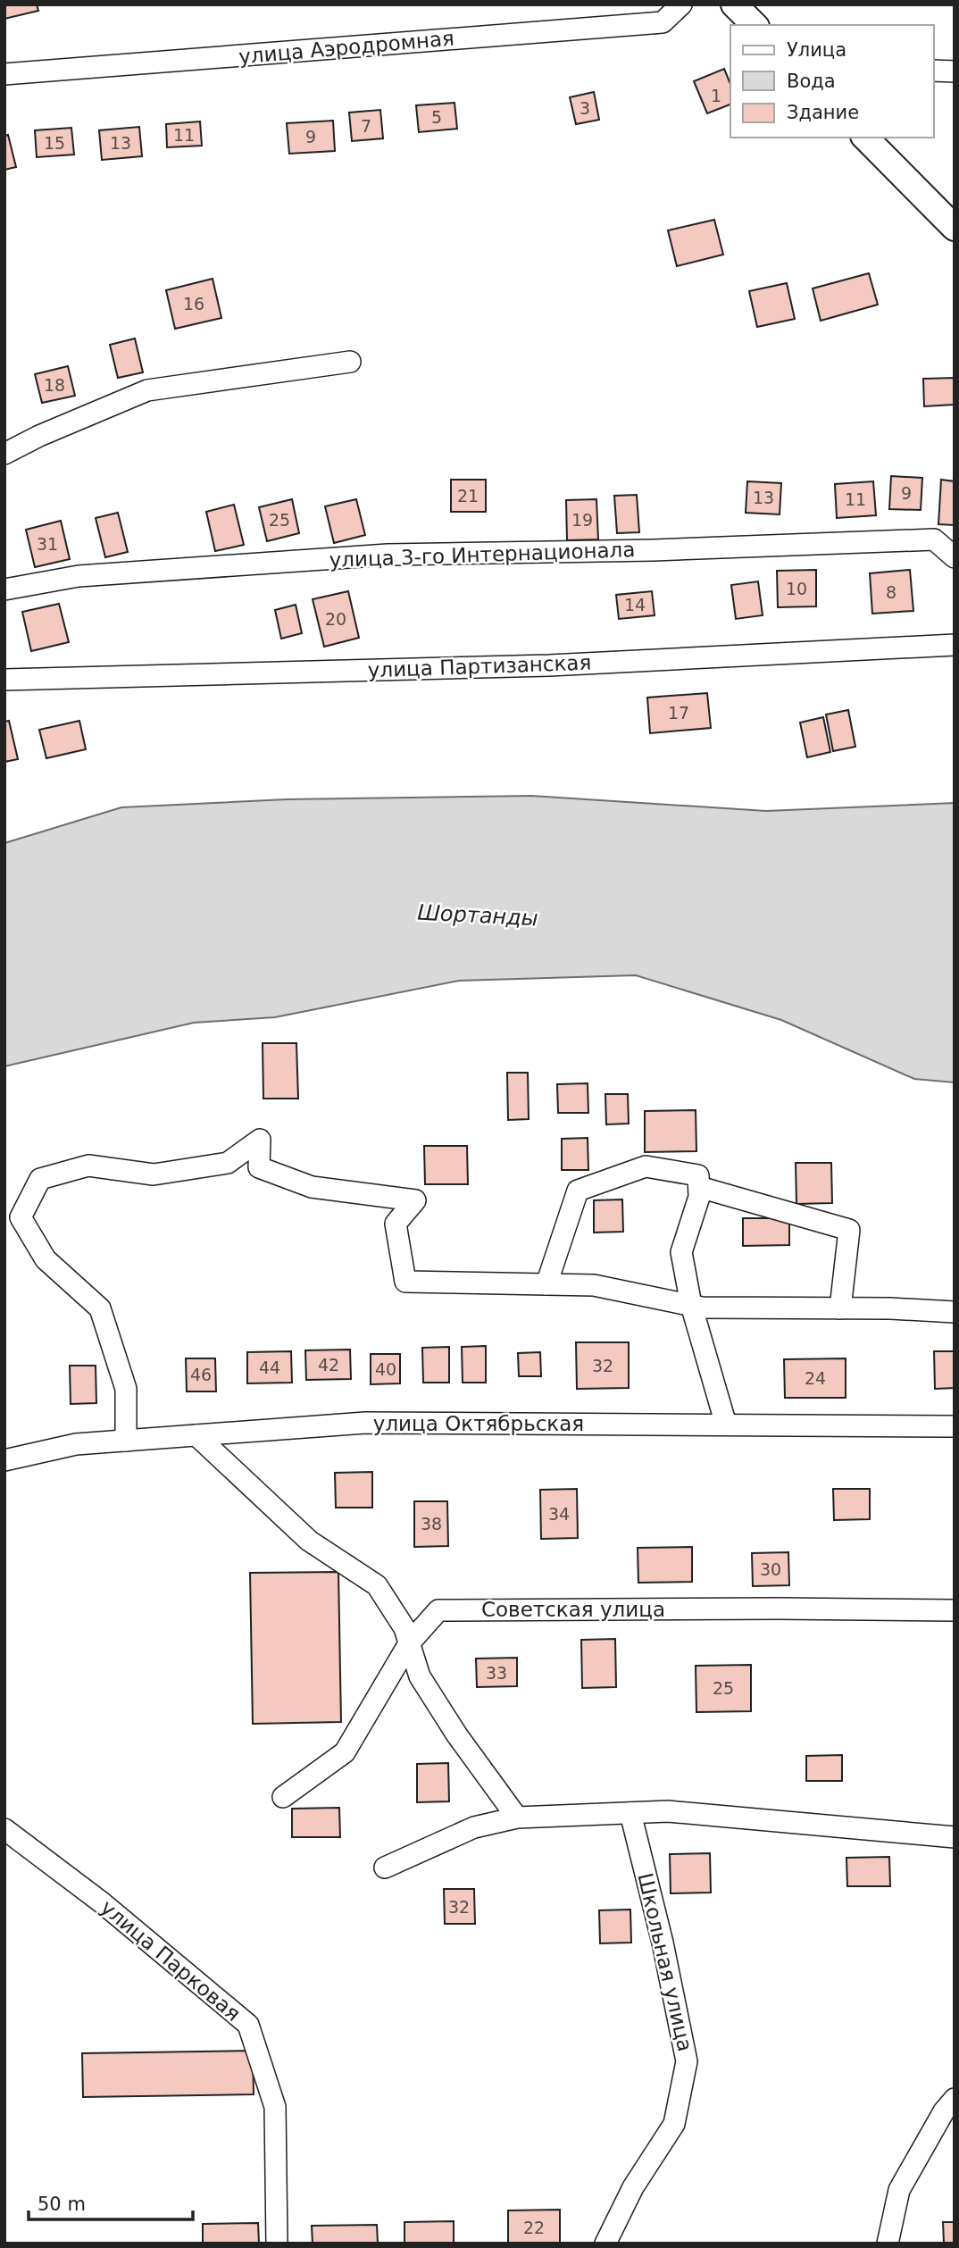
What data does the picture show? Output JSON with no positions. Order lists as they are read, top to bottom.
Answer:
{
  "streets": {
    "street": [
      "улица Аэродромная",
      "улица 3-го Интернационала",
      "улица Партизанская",
      "улица Октябрьская",
      "Советская улица",
      "улица Парковая",
      "Школьная улица"
    ]
  },
  "water": ["Шортанды"],
  "house_numbers": [
    "1",
    "3",
    "5",
    "7",
    "11",
    "9",
    "15",
    "13",
    "16",
    "18",
    "9",
    "21",
    "13",
    "11",
    "25",
    "19",
    "31",
    "10",
    "8",
    "14",
    "20",
    "17",
    "42",
    "32",
    "44",
    "40",
    "46",
    "24",
    "34",
    "38",
    "30",
    "33",
    "25",
    "32",
    "22"
  ],
  "legend": ["Улица", "Вода", "Здание"],
  "scale_bar": "50 m"
}
